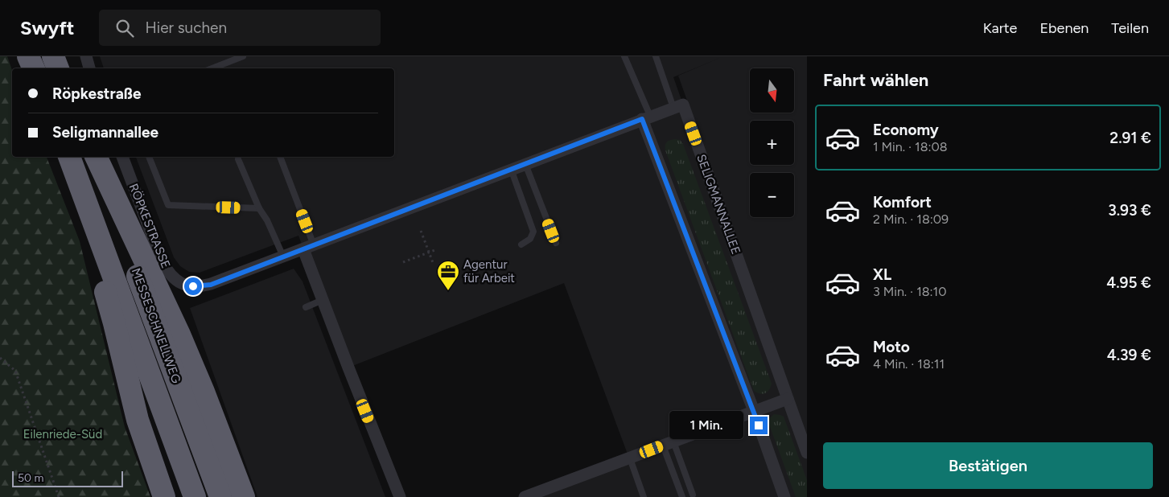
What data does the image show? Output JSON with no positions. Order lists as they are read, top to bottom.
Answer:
{
  "streets": {
    "highway": ["MESSESCHNELLWEG"],
    "street": ["SELIGMANNALLEE", "RÖPKESTRASSE"]
  },
  "parks": ["Eilenriede-Süd"],
  "places": {
    "office": ["Agentur für Arbeit"]
  },
  "scale_bar": "50 m",
  "north": "bottom",
  "page": {
    "header": "Swyft",
    "search": "Hier suchen",
    "nav": ["Karte", "Ebenen", "Teilen"],
    "heading": "Fahrt wählen",
    "map_buttons": ["+", "−"],
    "banner": ["Röpkestraße", "Seligmannallee"],
    "list": [
      {
        "name": "Economy",
        "note": "1 Min. · 18:08",
        "value": "2.91 €"
      },
      {
        "name": "Komfort",
        "note": "2 Min. · 18:09",
        "value": "3.93 €"
      },
      {
        "name": "XL",
        "note": "3 Min. · 18:10",
        "value": "4.95 €"
      },
      {
        "name": "Moto",
        "note": "4 Min. · 18:11",
        "value": "4.39 €"
      }
    ],
    "bubble": "1 Min.",
    "buttons": "Bestätigen",
    "scale": "50 m"
  }
}
